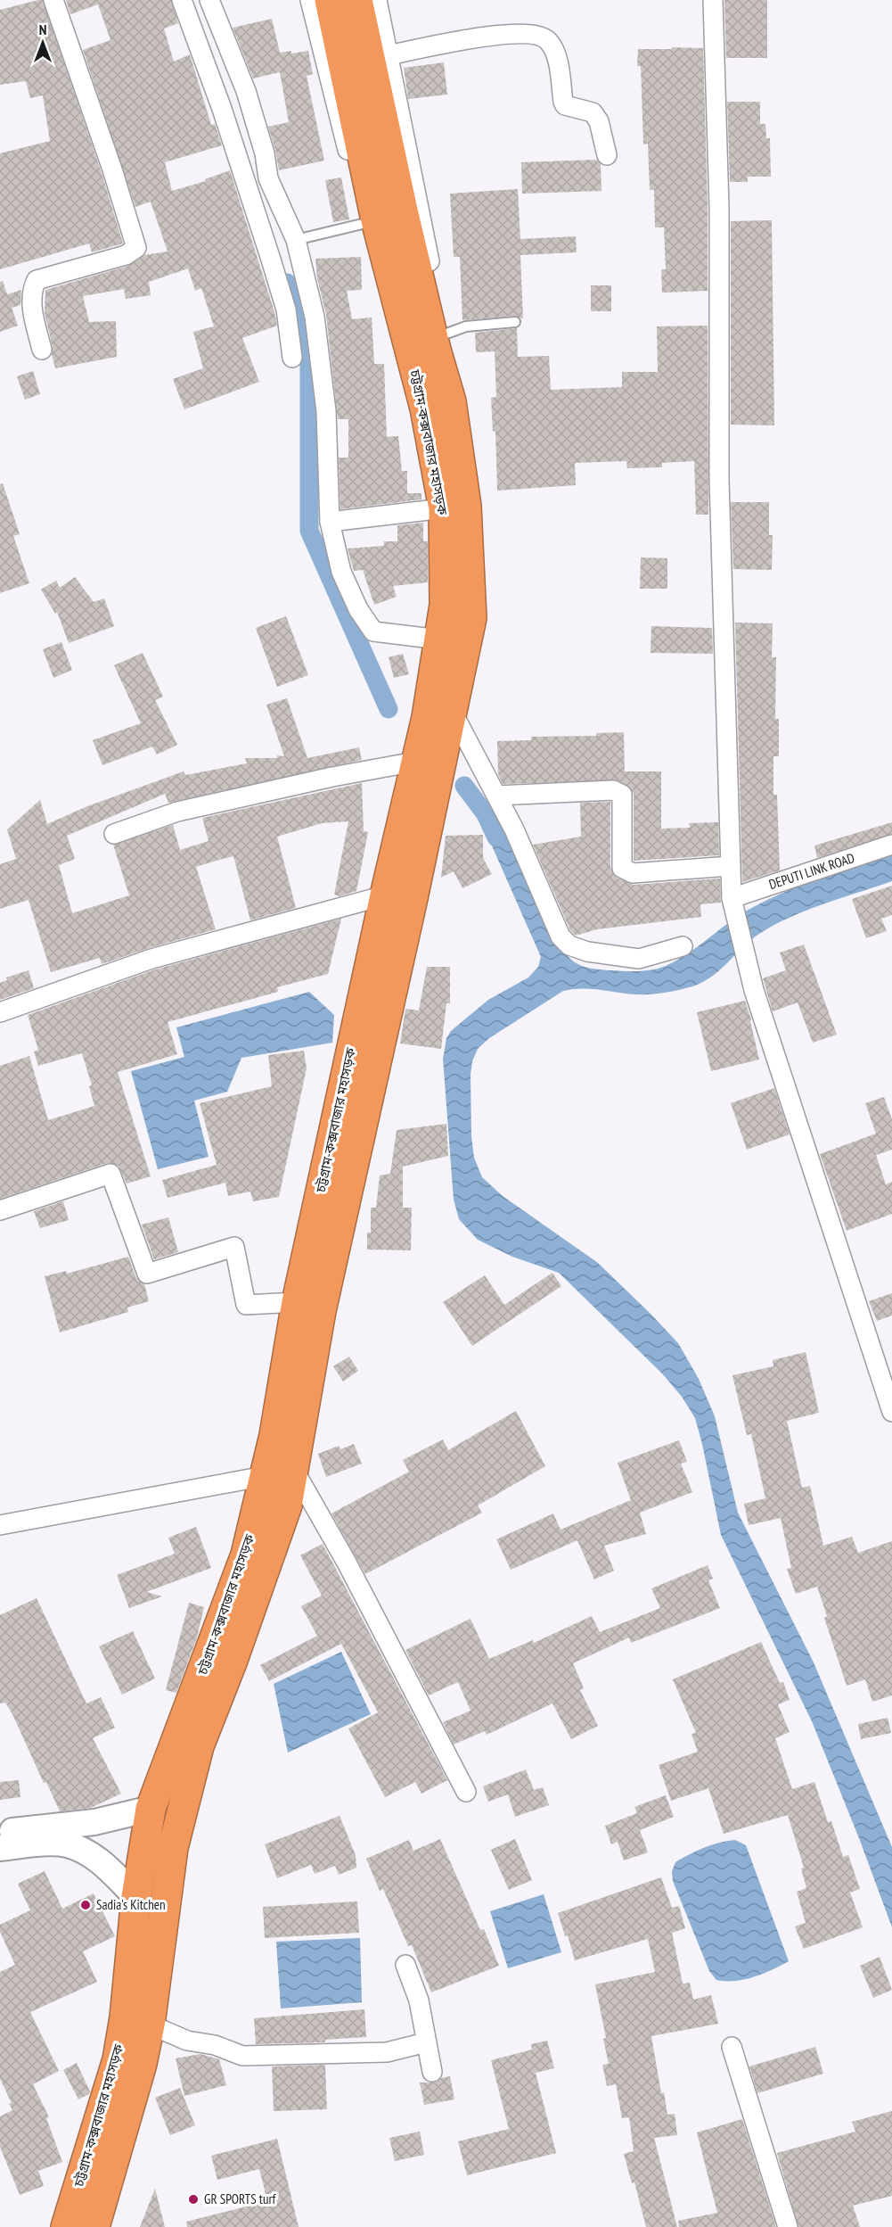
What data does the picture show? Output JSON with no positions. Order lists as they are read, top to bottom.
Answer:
{
  "streets": {
    "highway": ["চট্টগ্রাম-কক্সবাজার মহাসড়ক"],
    "street": ["DEPUTI LINK ROAD"]
  },
  "places": ["Sadia's Kitchen", "GR SPORTS turf"],
  "north": "top"
}
